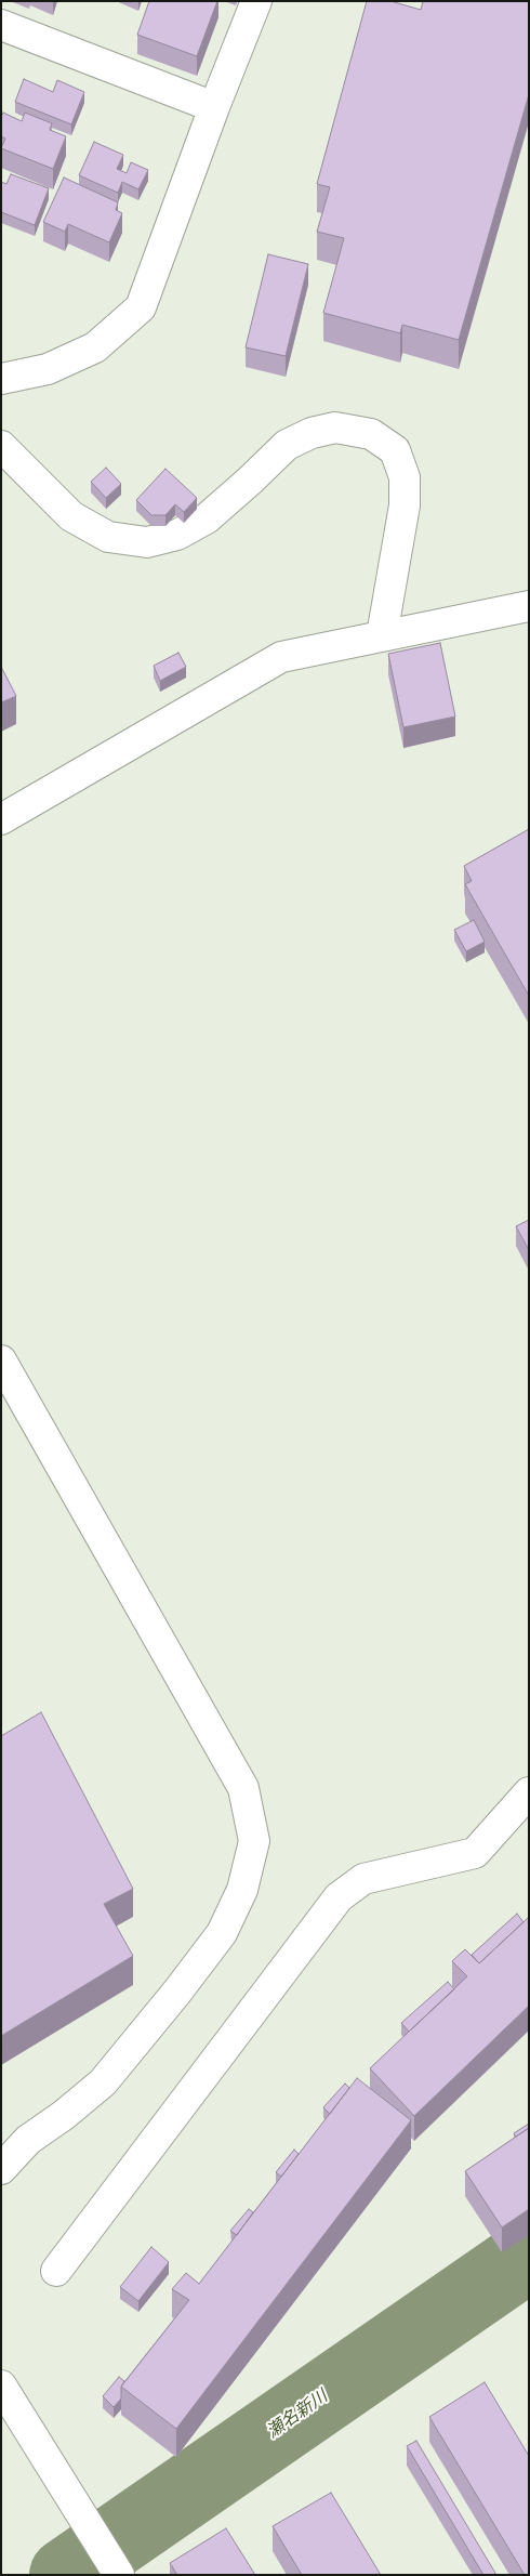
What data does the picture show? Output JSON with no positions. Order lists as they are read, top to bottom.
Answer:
{
  "water": ["瀬名新川"]
}
